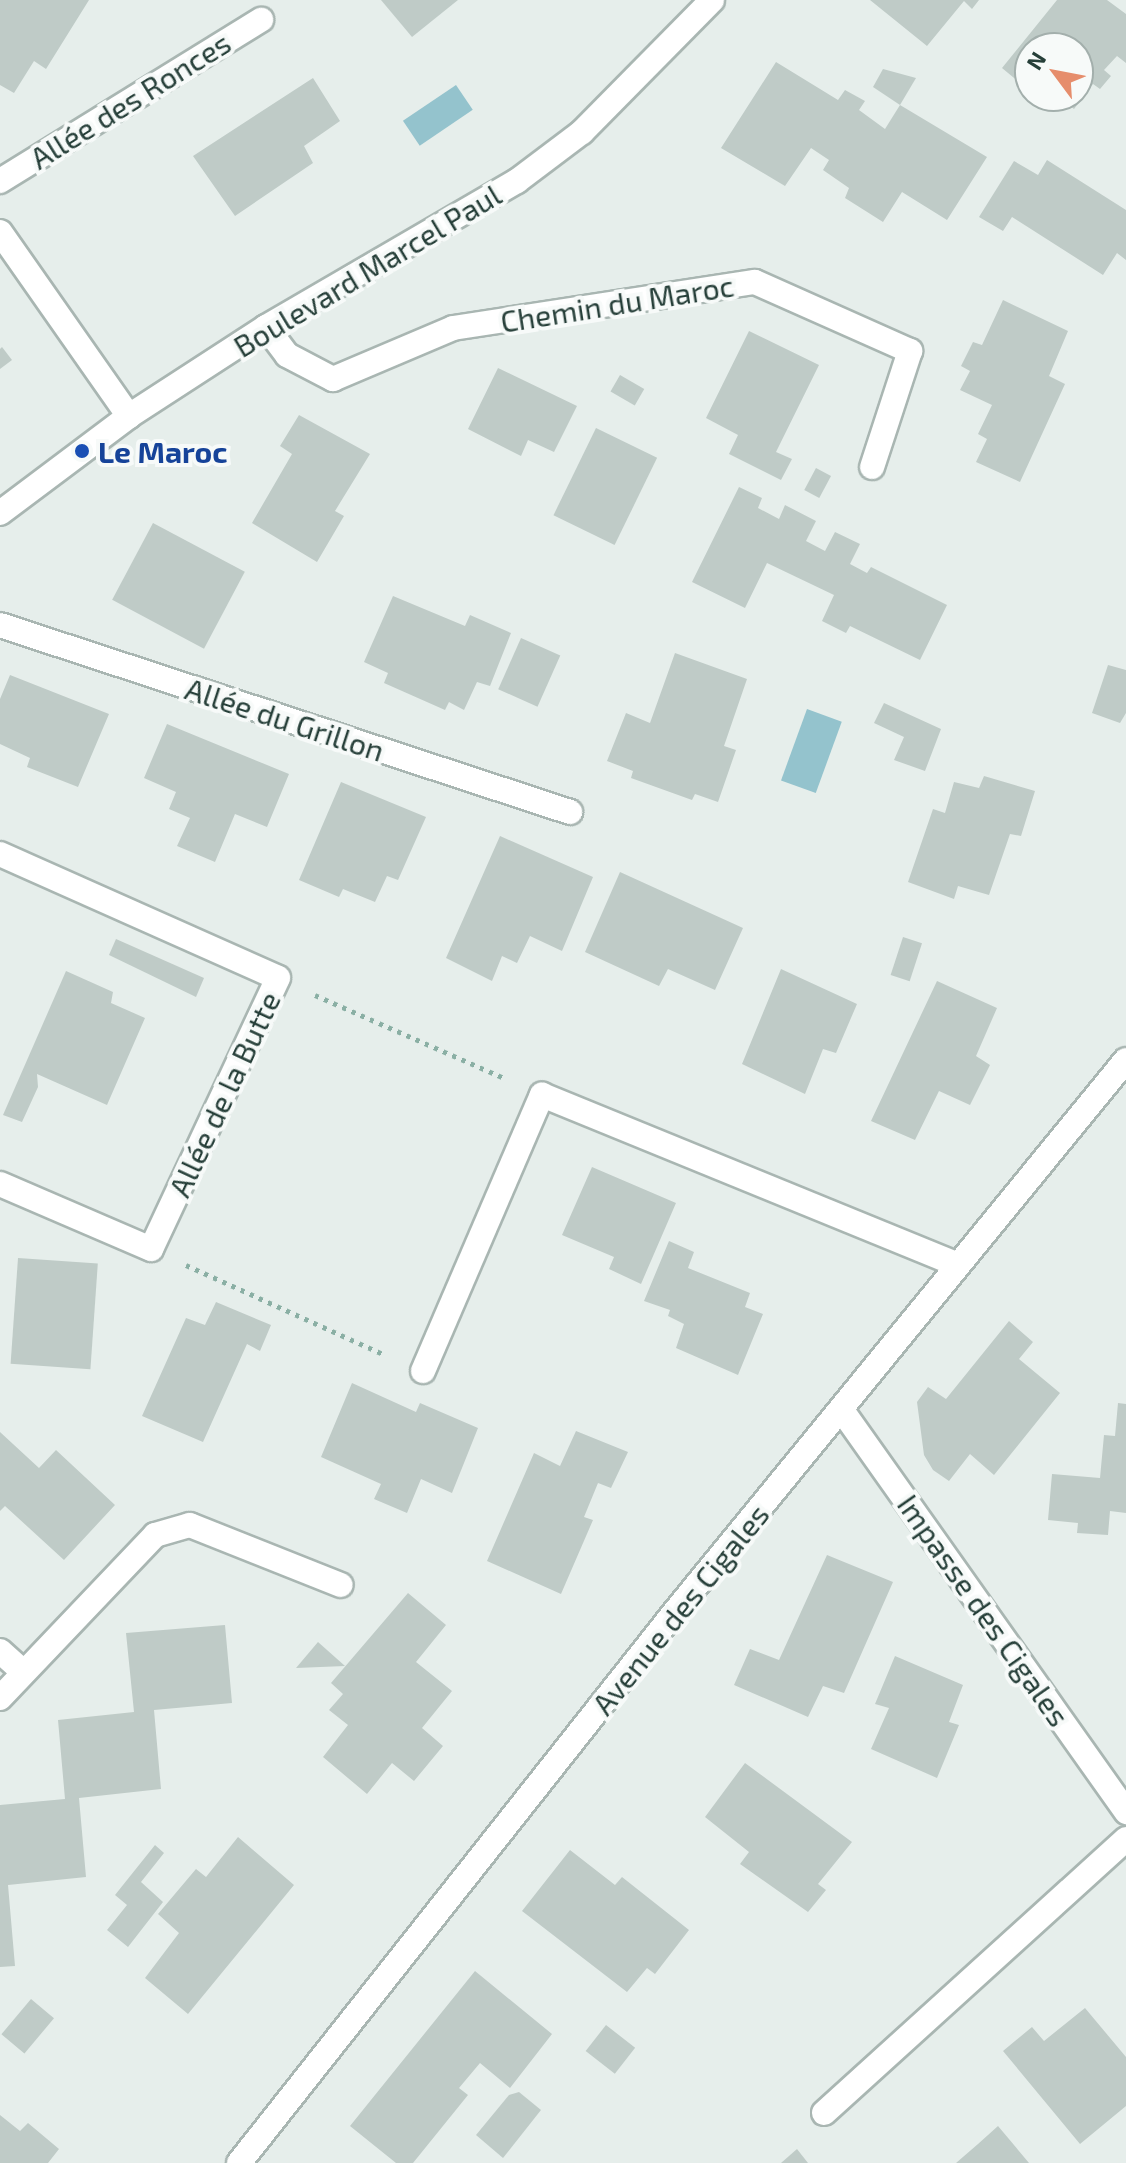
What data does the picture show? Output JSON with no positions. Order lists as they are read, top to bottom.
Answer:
{
  "streets": {
    "street": [
      "Allée des Ronces",
      "Boulevard Marcel Paul",
      "Chemin du Maroc",
      "Allée du Grillon",
      "Allée de la Butte",
      "Avenue des Cigales",
      "Impasse des Cigales"
    ]
  },
  "crossings": [
    ["Boulevard Marcel Paul", "Chemin du Maroc"],
    ["Avenue des Cigales", "Impasse des Cigales"]
  ],
  "places": ["Le Maroc"],
  "north": "top left"
}
